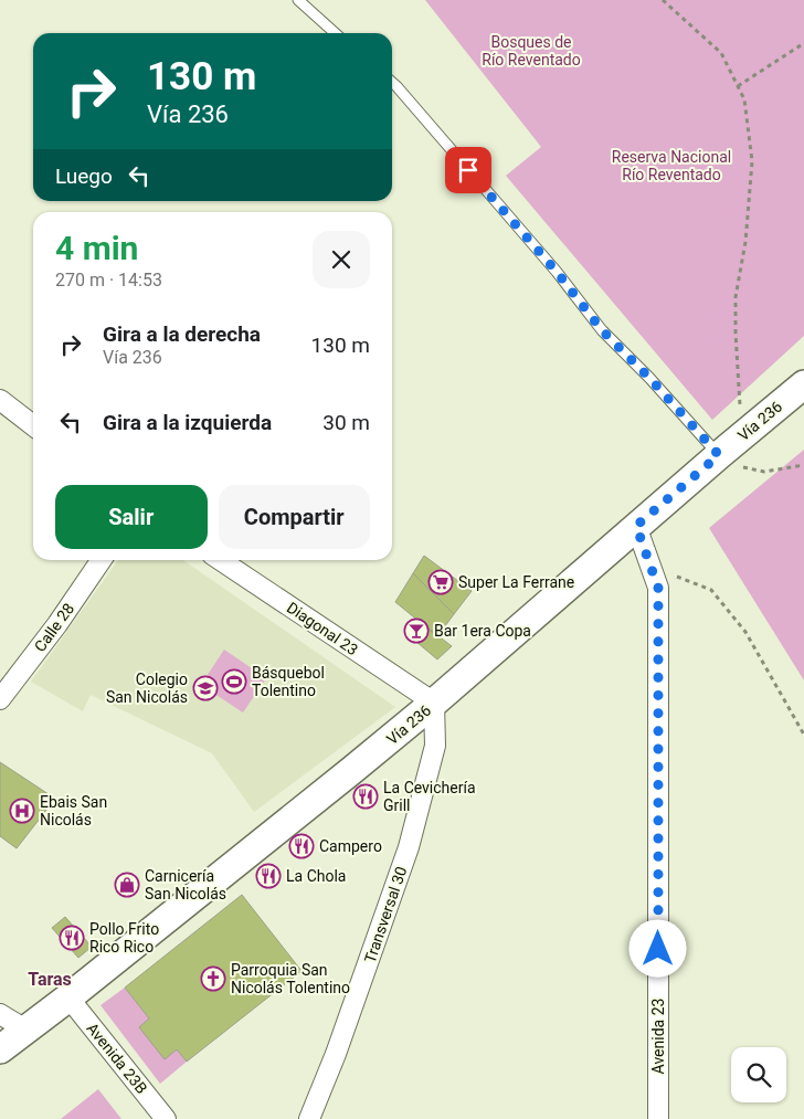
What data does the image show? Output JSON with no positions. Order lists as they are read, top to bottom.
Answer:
{
  "streets": {
    "main road": ["Vía 236"],
    "street": [
      "Calle 28",
      "Diagonal 23",
      "Transversal 30",
      "Avenida 23",
      "Avenida 23B"
    ]
  },
  "crossings": [
    ["Vía 236", "Diagonal 23"],
    ["Vía 236", "Transversal 30"],
    ["Vía 236", "Avenida 23"],
    ["Vía 236", "Avenida 23B"],
    ["Diagonal 23", "Transversal 30"]
  ],
  "districts": ["Taras"],
  "parks": ["Bosques de Río Reventado", "Reserva Nacional Río Reventado"],
  "places": {
    "supermarket": ["Super La Ferrane"],
    "bar": ["Bar 1era Copa"],
    "sports": ["Básquebol Tolentino"],
    "school or university": ["Colegio San Nicolás"],
    "restaurant": [
      "La Cevichería Grill",
      "Campero",
      "La Chola",
      "Pollo Frito Rico Rico"
    ],
    "hospital": ["Ebais San Nicolás"],
    "shop": ["Carnicería San Nicolás"],
    "church": ["Parroquia San Nicolás Tolentino"]
  },
  "page": {
    "turn": ["130 m", "Vía 236"],
    "then": "Luego",
    "heading": ["4 min", "270 m · 14:53"],
    "list": [
      {
        "name": "Gira a la derecha",
        "note": "Vía 236",
        "value": "130 m"
      },
      {
        "name": "Gira a la izquierda",
        "value": "30 m"
      }
    ],
    "buttons": ["Salir", "Compartir"]
  }
}
